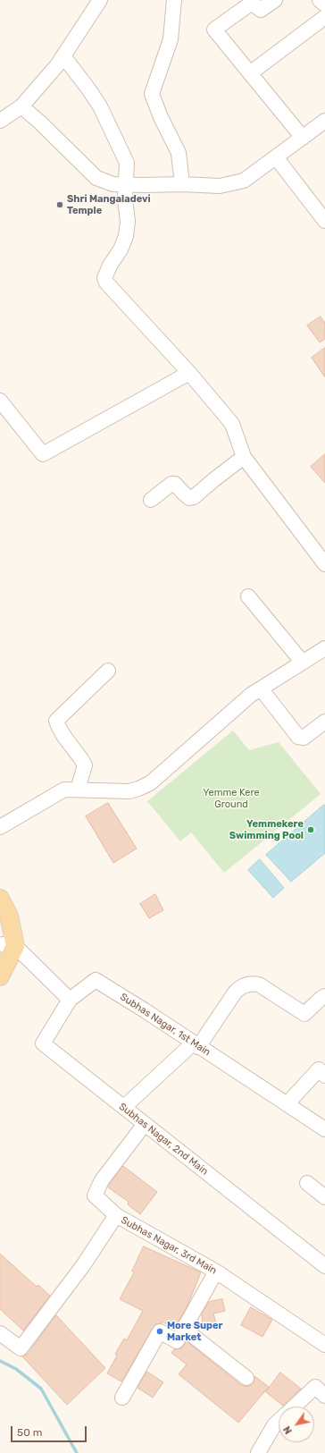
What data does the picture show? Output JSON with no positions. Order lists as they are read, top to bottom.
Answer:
{
  "streets": {
    "street": ["Subhas Nagar, 1st Main", "Subhas Nagar, 2nd Main", "Subhas Nagar, 3rd Main"]
  },
  "crossings": [
    ["Subhas Nagar, 1st Main", "Subhas Nagar, 2nd Main"]
  ],
  "parks": ["Yemme Kere Ground"],
  "places": ["Shri Mangaladevi Temple", "Yemmekere Swimming Pool", "More Super Market"],
  "scale_bar": "50 m",
  "north": "bottom left"
}
